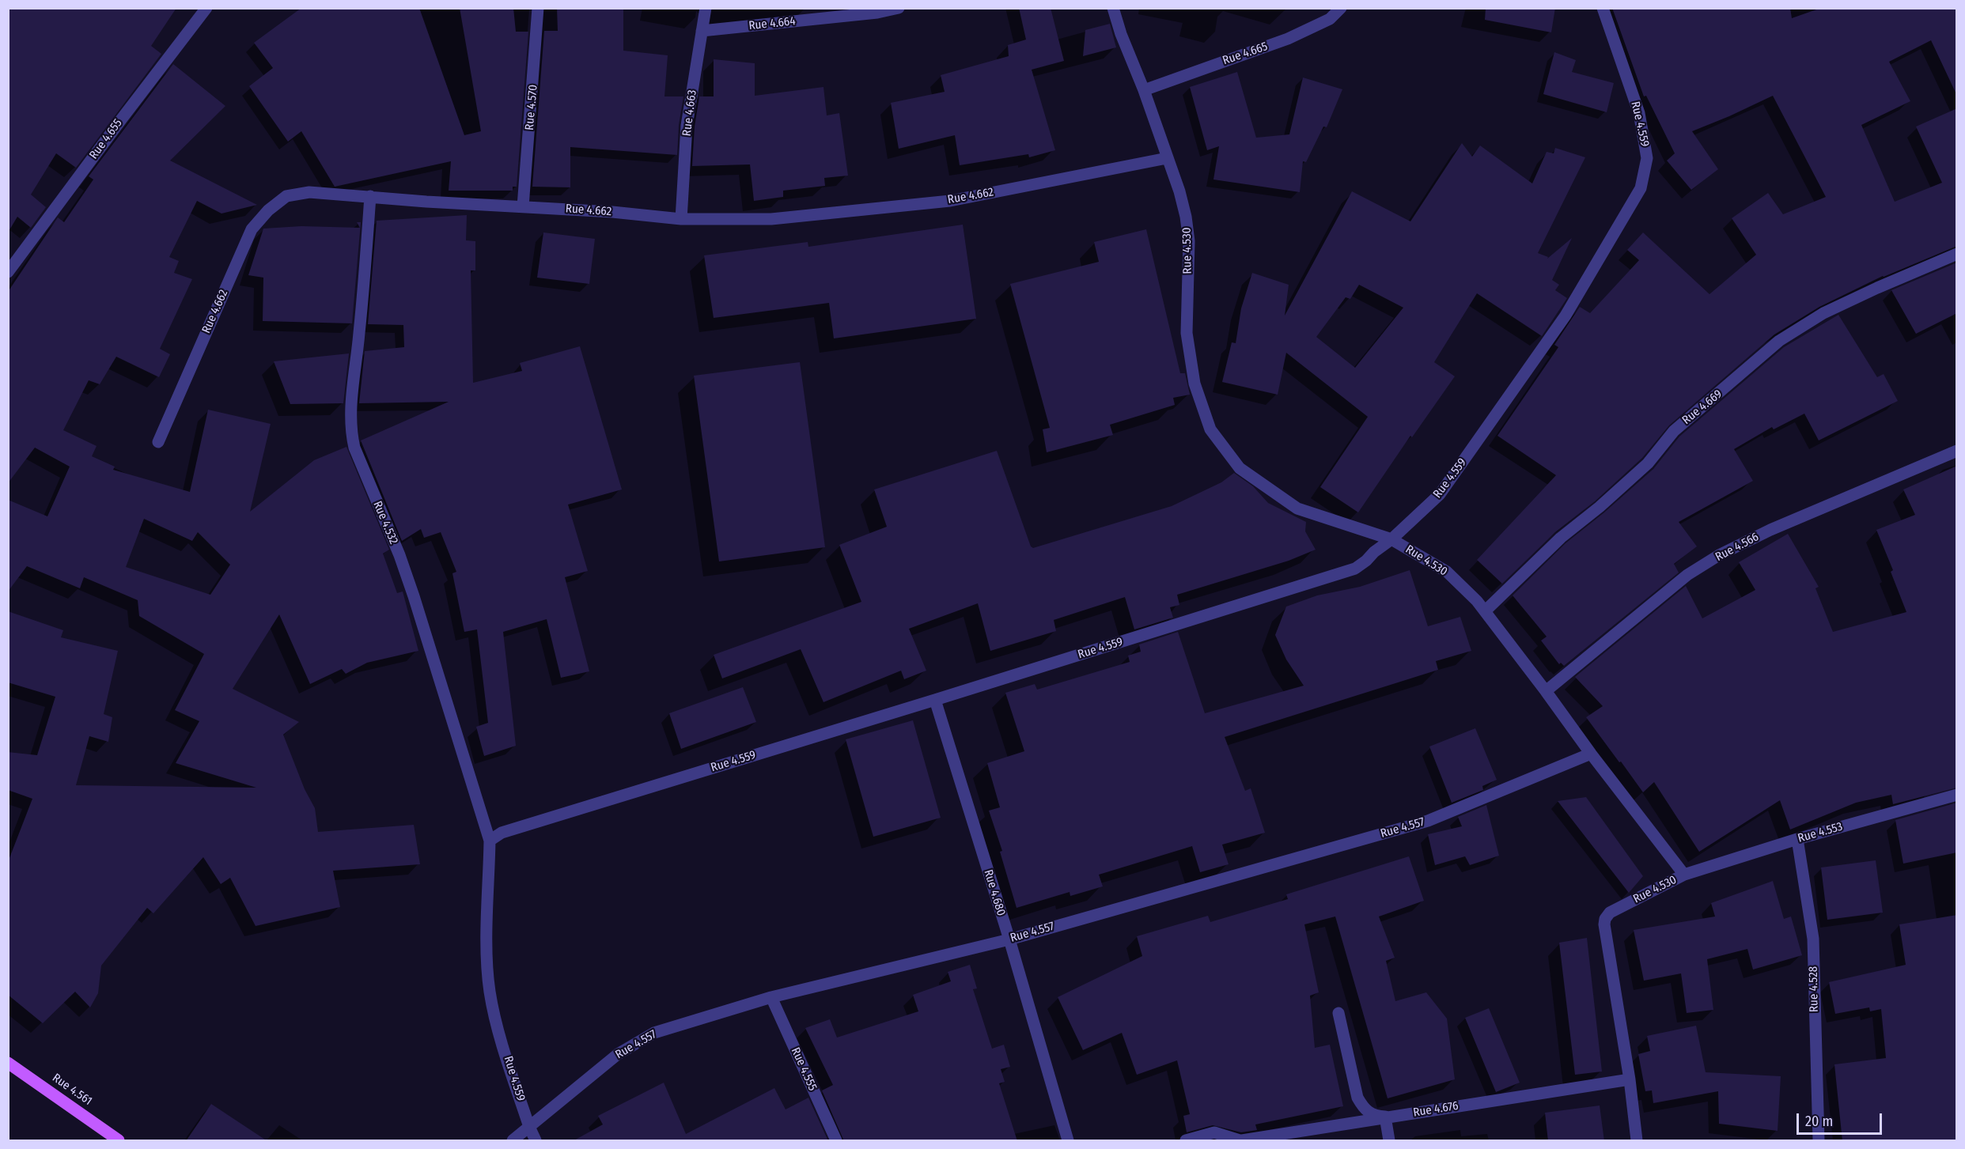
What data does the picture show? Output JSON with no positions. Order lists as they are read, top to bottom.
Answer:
{
  "streets": {
    "main road": ["Rue 4.561"],
    "street": [
      "Rue 4.664",
      "Rue 4.665",
      "Rue 4.570",
      "Rue 4.663",
      "Rue 4.559",
      "Rue 4.655",
      "Rue 4.662",
      "Rue 4.530",
      "Rue 4.669",
      "Rue 4.532",
      "Rue 4.566",
      "Rue 4.557",
      "Rue 4.553",
      "Rue 4.680",
      "Rue 4.528",
      "Rue 4.555",
      "Rue 4.676"
    ]
  },
  "crossings": [
    ["Rue 4.664", "Rue 4.663"],
    ["Rue 4.665", "Rue 4.530"],
    ["Rue 4.570", "Rue 4.662"],
    ["Rue 4.663", "Rue 4.662"],
    ["Rue 4.559", "Rue 4.530"],
    ["Rue 4.559", "Rue 4.532"],
    ["Rue 4.559", "Rue 4.557"],
    ["Rue 4.559", "Rue 4.680"],
    ["Rue 4.662", "Rue 4.530"],
    ["Rue 4.662", "Rue 4.532"],
    ["Rue 4.530", "Rue 4.669"],
    ["Rue 4.530", "Rue 4.566"],
    ["Rue 4.530", "Rue 4.557"],
    ["Rue 4.530", "Rue 4.553"],
    ["Rue 4.530", "Rue 4.676"],
    ["Rue 4.557", "Rue 4.680"],
    ["Rue 4.557", "Rue 4.555"],
    ["Rue 4.553", "Rue 4.528"]
  ],
  "scale_bar": "20 m"
}
